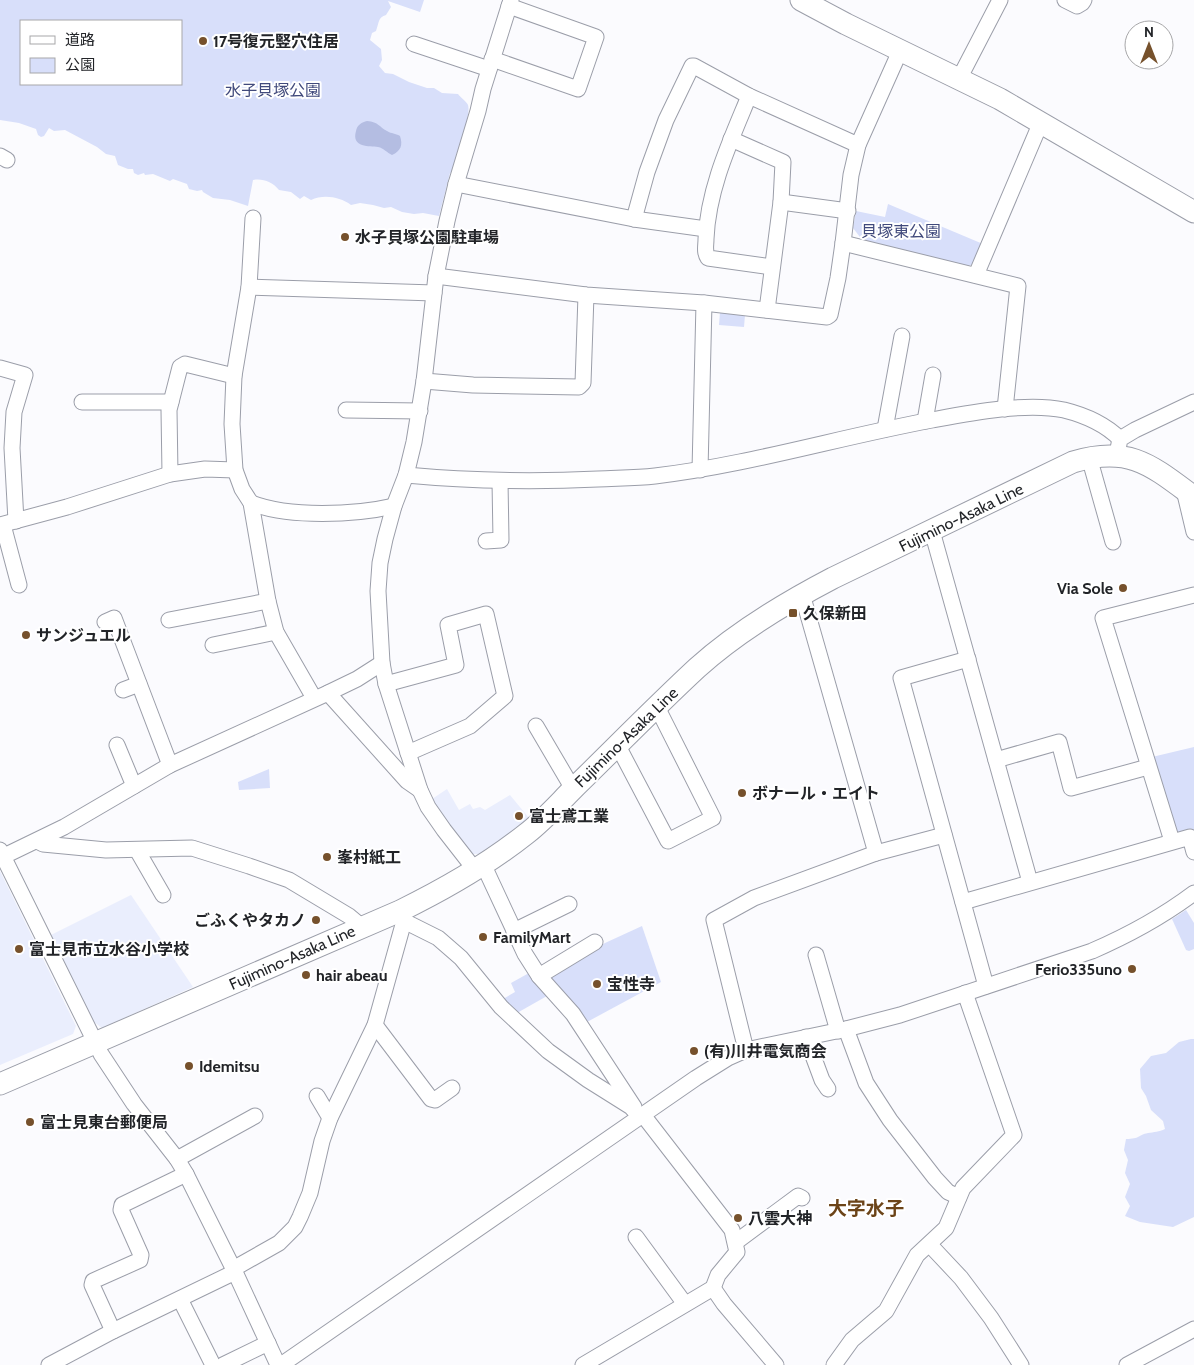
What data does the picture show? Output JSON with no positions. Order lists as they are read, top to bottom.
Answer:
{
  "streets": {
    "main road": ["Fujimino-Asaka Line"]
  },
  "districts": ["大字水子"],
  "parks": ["水子貝塚公園", "貝塚東公園"],
  "places": {
    "other": [
      "17号復元竪穴住居",
      "水子貝塚公園駐車場",
      "Via Sole",
      "サンジュエル",
      "ボナール・エイト",
      "富士鳶工業",
      "峯村紙工",
      "ごふくやタカノ",
      "FamilyMart",
      "富士見市立水谷小学校",
      "Ferio335uno",
      "hair abeau",
      "宝性寺",
      "(有)川井電気商会",
      "Idemitsu",
      "富士見東台郵便局",
      "八雲大神"
    ],
    "transit": ["久保新田"]
  },
  "legend": ["道路", "公園"],
  "north": "top"
}
